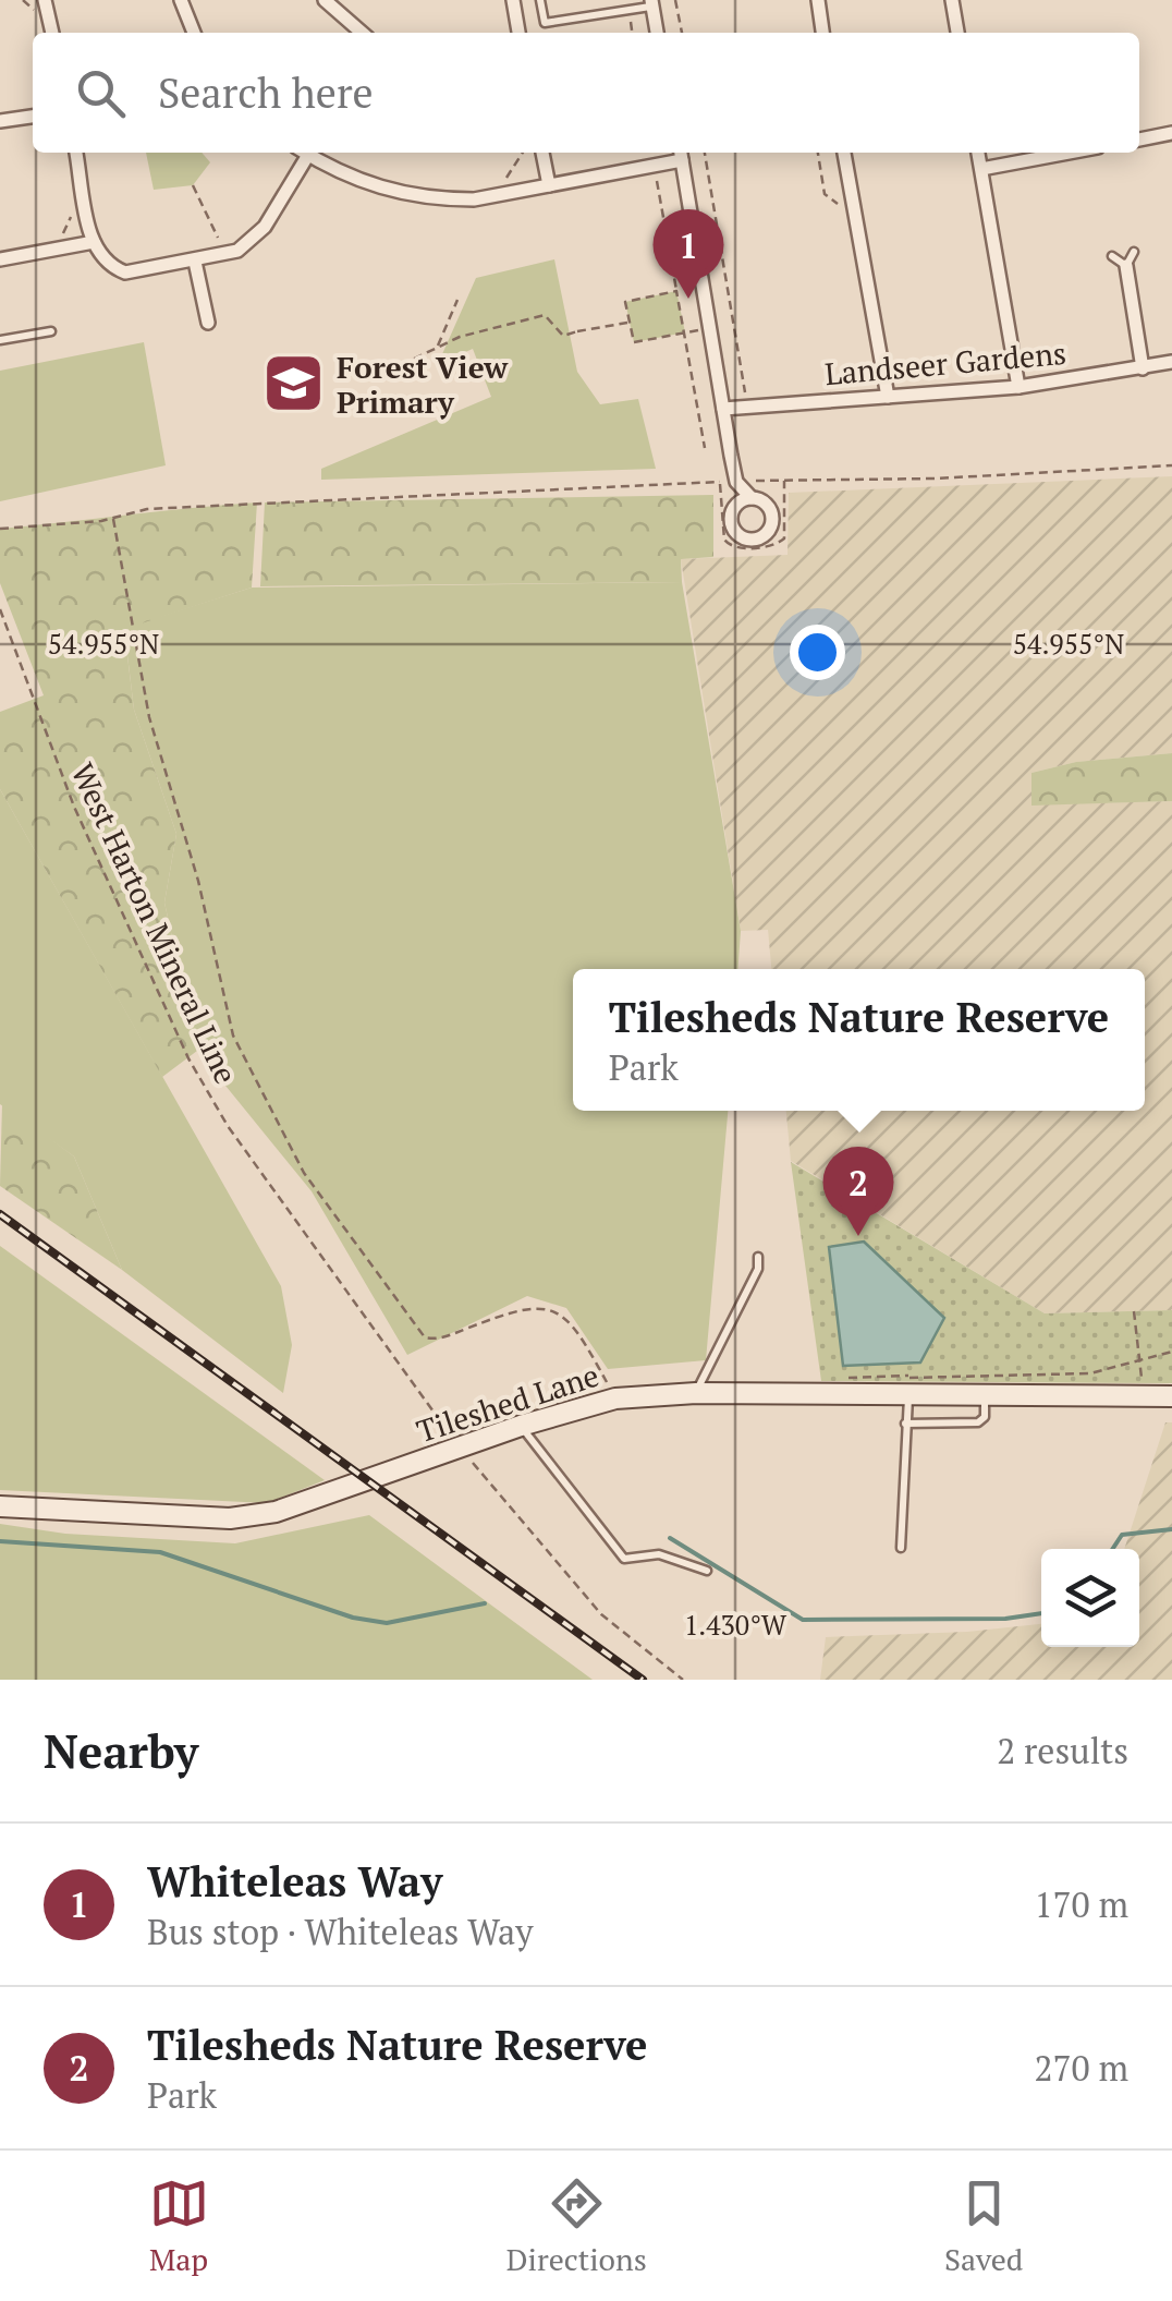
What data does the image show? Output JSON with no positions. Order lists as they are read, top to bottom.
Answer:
{
  "streets": {
    "street": ["Landseer Gardens", "Tileshed Lane"],
    "path": ["West Harton Mineral Line"]
  },
  "crossings": [
    ["West Harton Mineral Line", "Tileshed Lane"]
  ],
  "places": {
    "school or university": ["Forest View Primary"]
  },
  "page": {
    "search": "Search here",
    "pins": ["1", "2"],
    "popup": ["Tilesheds Nature Reserve", "Park"],
    "heading": ["Nearby", "2 results"],
    "list": [
      {
        "mark": "1",
        "name": "Whiteleas Way",
        "note": "Bus stop · Whiteleas Way",
        "value": "170 m"
      },
      {
        "mark": "2",
        "name": "Tilesheds Nature Reserve",
        "note": "Park",
        "value": "270 m"
      }
    ],
    "nav": ["Map", "Directions", "Saved"]
  },
  "coordinates": ["54.955°N", "1.430°W"]
}
